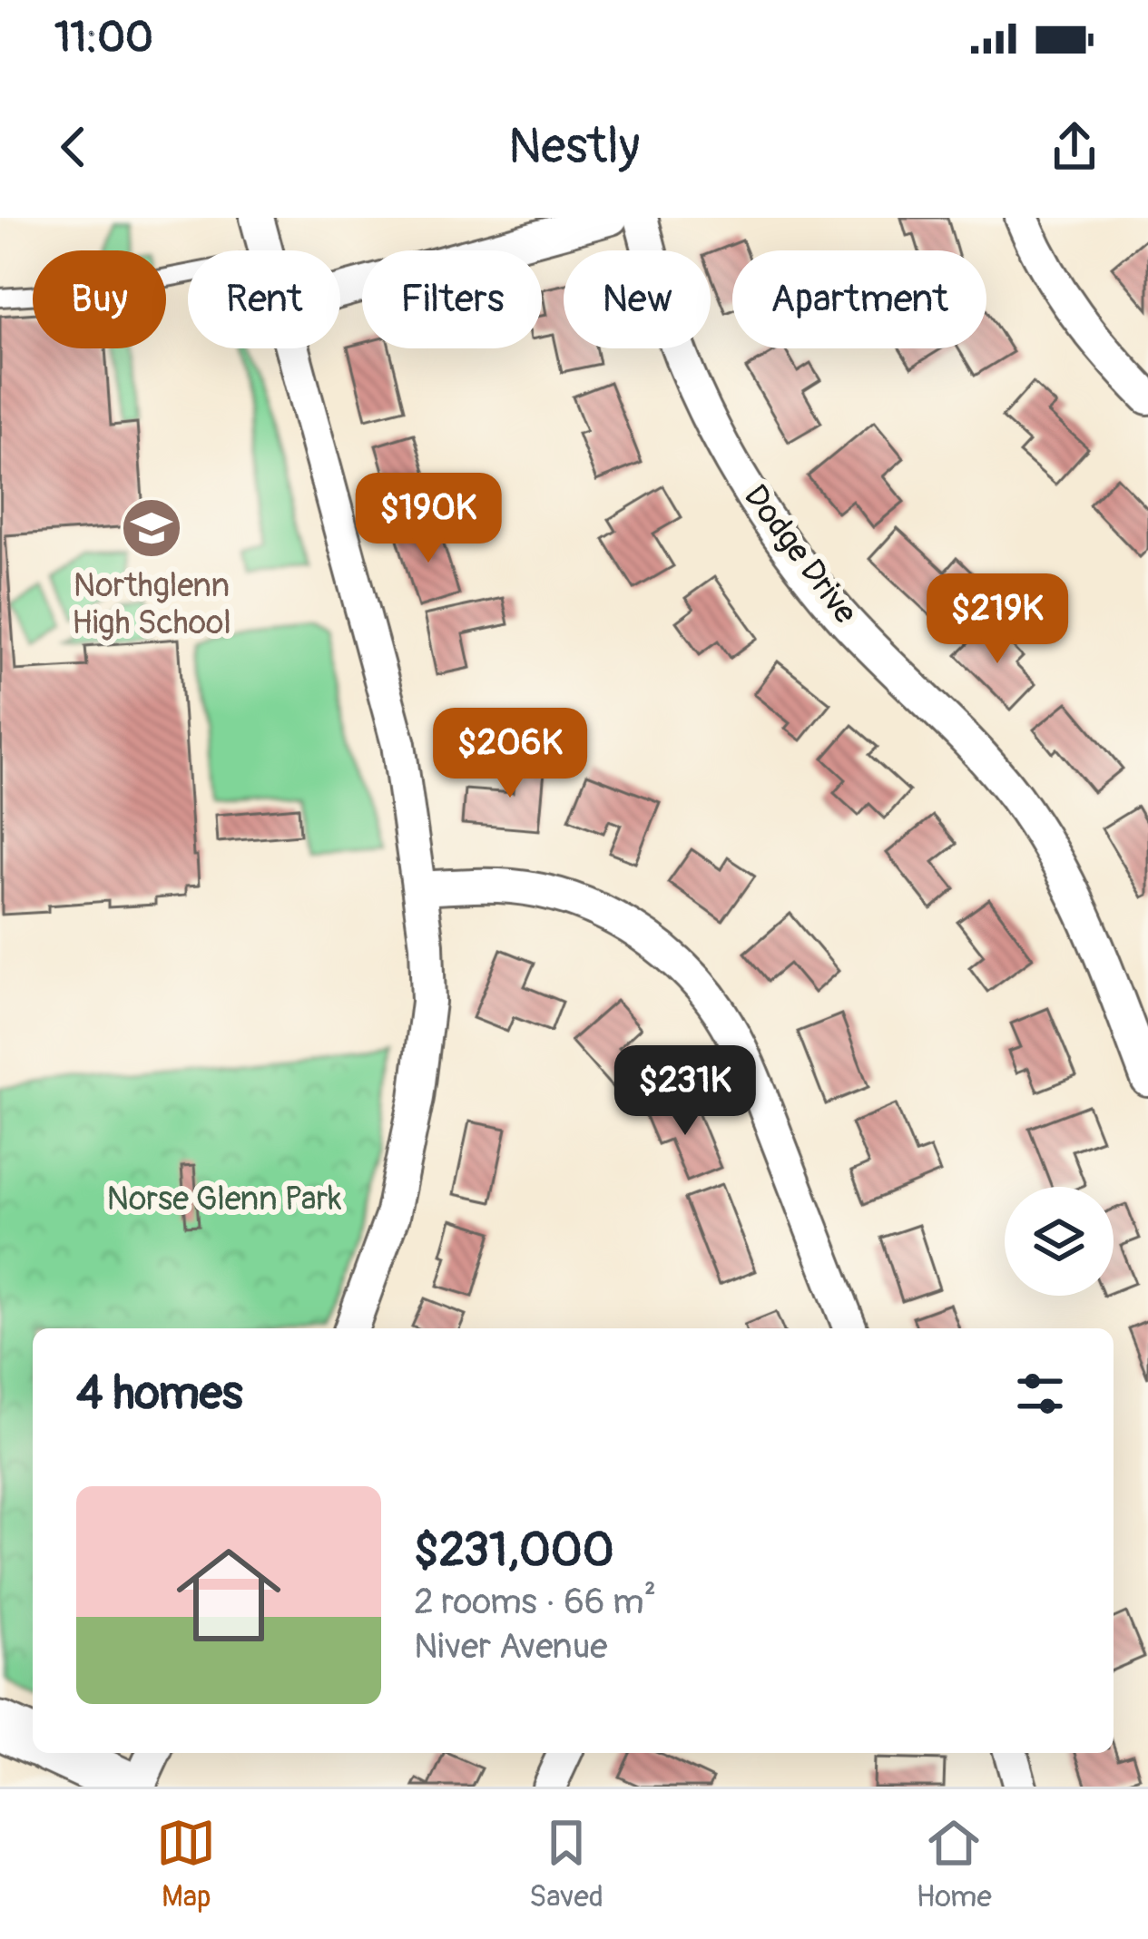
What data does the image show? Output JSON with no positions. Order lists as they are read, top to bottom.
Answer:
{
  "streets": {
    "street": ["Dodge Drive"]
  },
  "parks": ["Norse Glenn Park"],
  "places": {
    "school or university": ["Northglenn High School"]
  },
  "page": {
    "status": "11:00",
    "header": "Nestly",
    "chip": [
      "Buy",
      "Rent",
      "Filters",
      "New",
      "Apartment"
    ],
    "price": [
      "$190K",
      "$219K",
      "$206K",
      "$231K"
    ],
    "heading": "4 homes",
    "list": [
      {
        "name": "$231,000",
        "note": "2 rooms · 66 m² · Niver Avenue"
      }
    ],
    "tabs": ["Map", "Saved", "Home"]
  }
}
